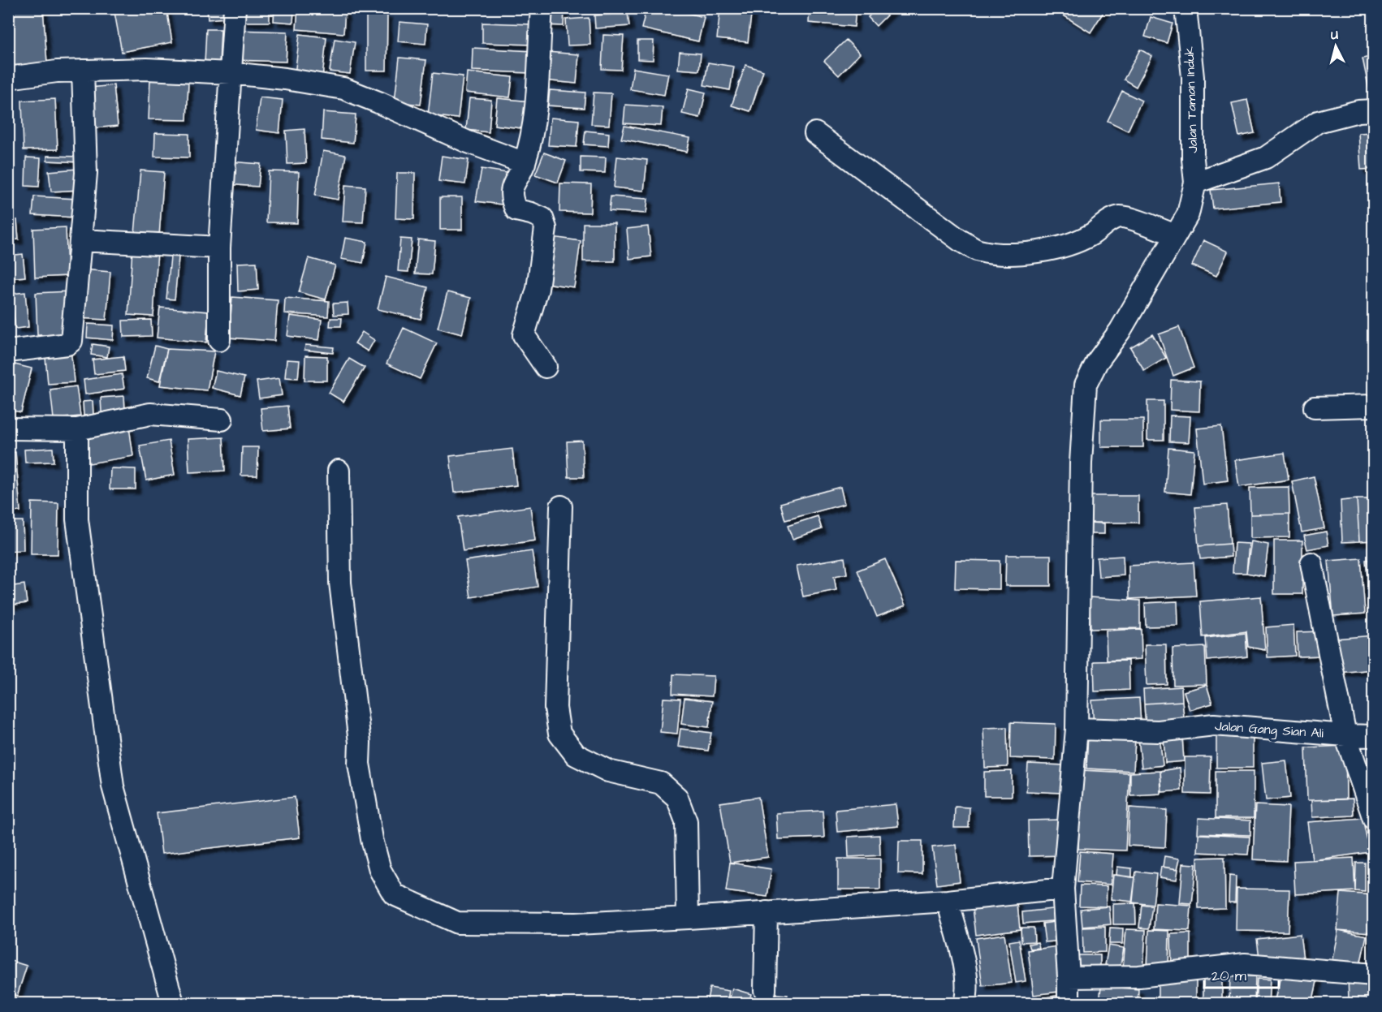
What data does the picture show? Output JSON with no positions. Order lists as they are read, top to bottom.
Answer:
{
  "streets": {
    "street": ["Jalan Taman Induk", "Jalan Gang Sian Ali"]
  },
  "crossings": [
    ["Jalan Taman Induk", "Jalan Gang Sian Ali"]
  ],
  "scale_bar": "20 m",
  "north": "top"
}
